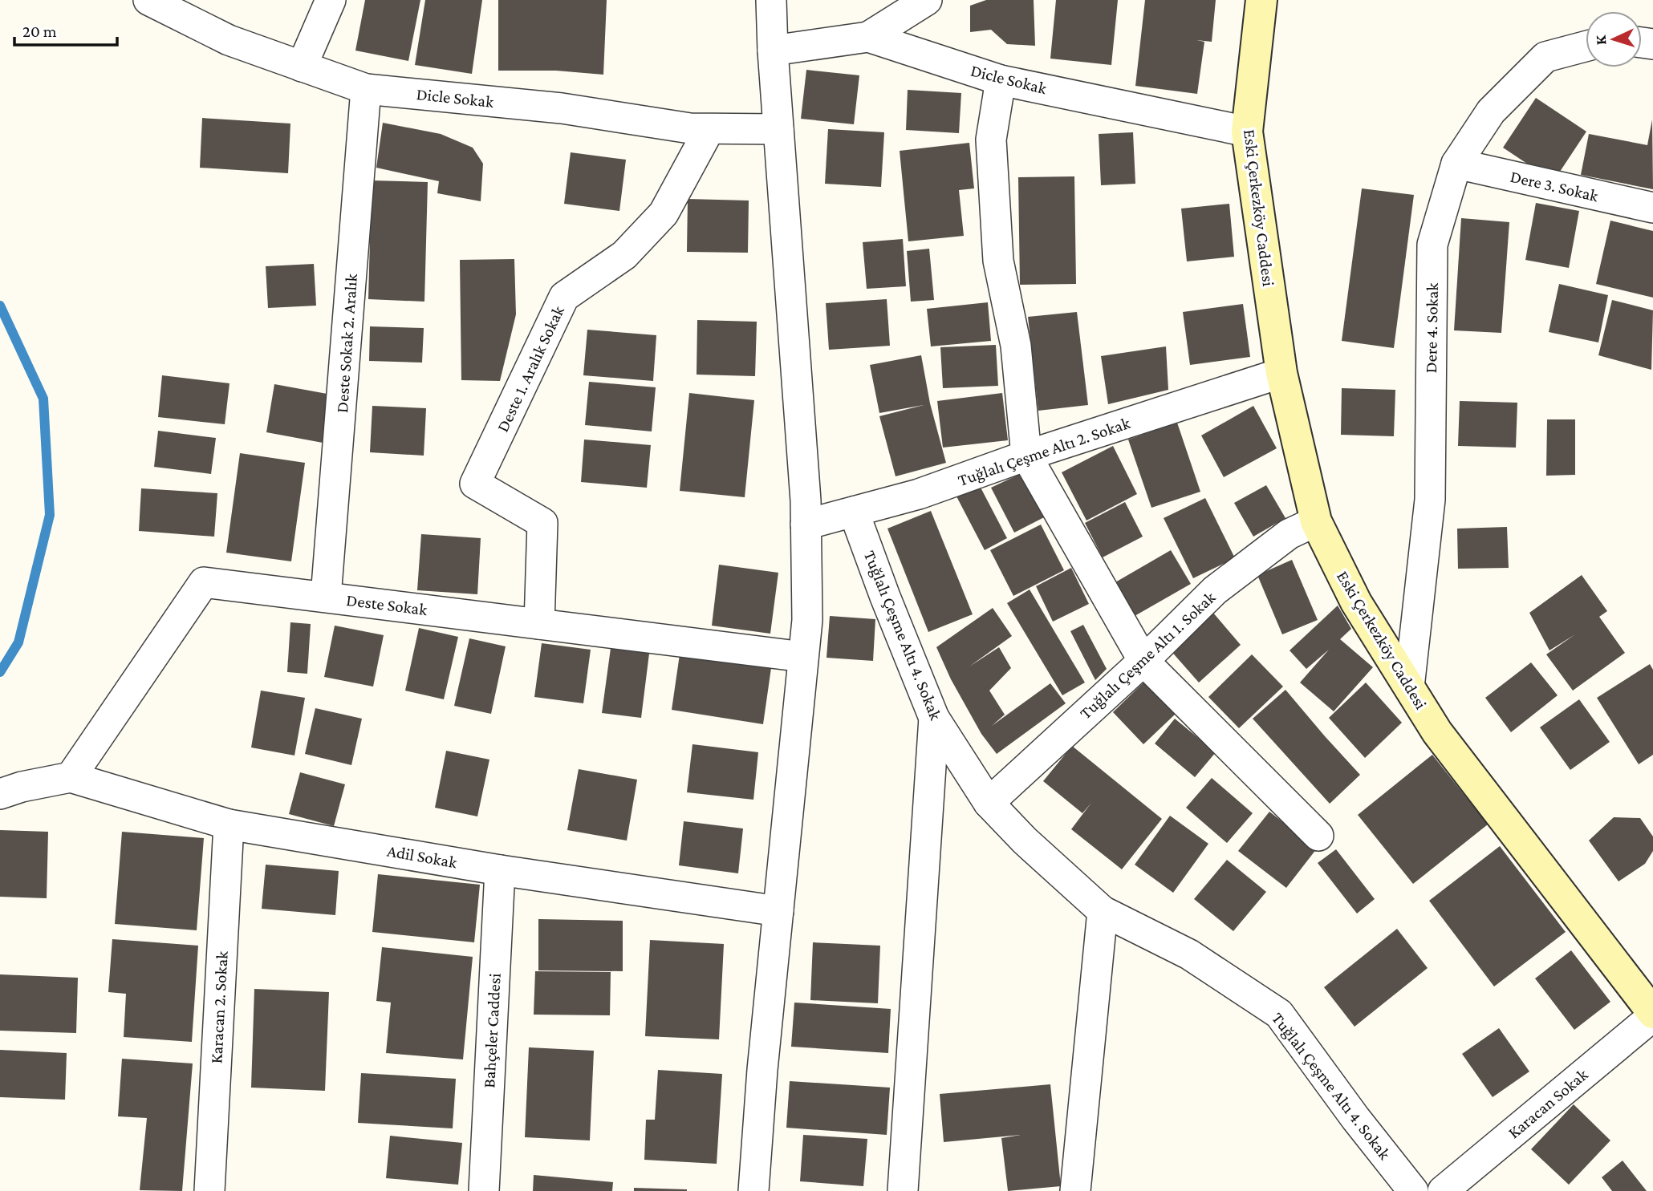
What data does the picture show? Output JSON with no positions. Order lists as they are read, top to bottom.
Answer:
{
  "streets": {
    "street": [
      "Dicle Sokak",
      "Dere 3. Sokak",
      "Eski Çerkezköy Caddesi",
      "Dere 4. Sokak",
      "Deste Sokak 2. Aralık",
      "Deste 1. Aralık Sokak",
      "Tuğlalı Çeşme Altı 2. Sokak",
      "Deste Sokak",
      "Tuğlalı Çeşme Altı 4. Sokak",
      "Tuğlalı Çeşme Altı 1. Sokak",
      "Adil Sokak",
      "Karacan 2. Sokak",
      "Bahçeler Caddesi",
      "Karacan Sokak"
    ]
  },
  "crossings": [
    ["Dicle Sokak", "Eski Çerkezköy Caddesi"],
    ["Dicle Sokak", "Deste Sokak 2. Aralık"],
    ["Dicle Sokak", "Deste 1. Aralık Sokak"],
    ["Dere 3. Sokak", "Dere 4. Sokak"],
    ["Eski Çerkezköy Caddesi", "Dere 4. Sokak"],
    ["Eski Çerkezköy Caddesi", "Tuğlalı Çeşme Altı 2. Sokak"],
    ["Eski Çerkezköy Caddesi", "Tuğlalı Çeşme Altı 1. Sokak"],
    ["Eski Çerkezköy Caddesi", "Karacan Sokak"],
    ["Deste Sokak 2. Aralık", "Deste Sokak"],
    ["Deste 1. Aralık Sokak", "Deste Sokak"],
    ["Tuğlalı Çeşme Altı 2. Sokak", "Tuğlalı Çeşme Altı 4. Sokak"],
    ["Deste Sokak", "Adil Sokak"],
    ["Tuğlalı Çeşme Altı 4. Sokak", "Tuğlalı Çeşme Altı 1. Sokak"],
    ["Adil Sokak", "Karacan 2. Sokak"],
    ["Adil Sokak", "Bahçeler Caddesi"]
  ],
  "scale_bar": "20 m",
  "north": "left"
}
